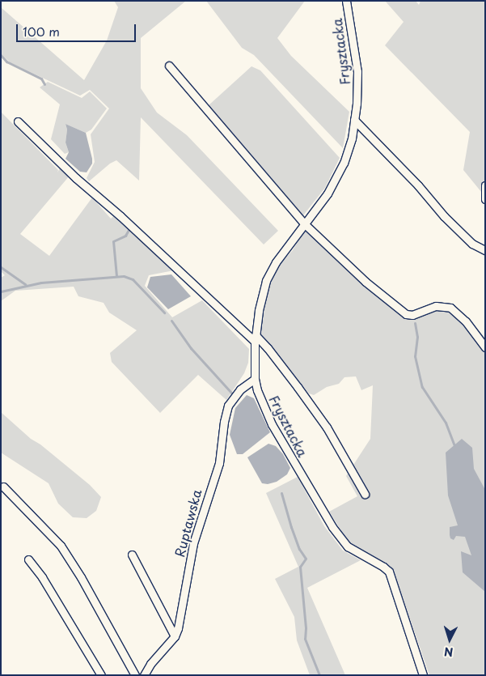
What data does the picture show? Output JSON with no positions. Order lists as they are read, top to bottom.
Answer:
{
  "streets": {
    "street": ["Frysztacka", "Ruptawska"]
  },
  "crossings": [
    ["Frysztacka", "Ruptawska"]
  ],
  "scale_bar": "100 m",
  "north": "bottom"
}
